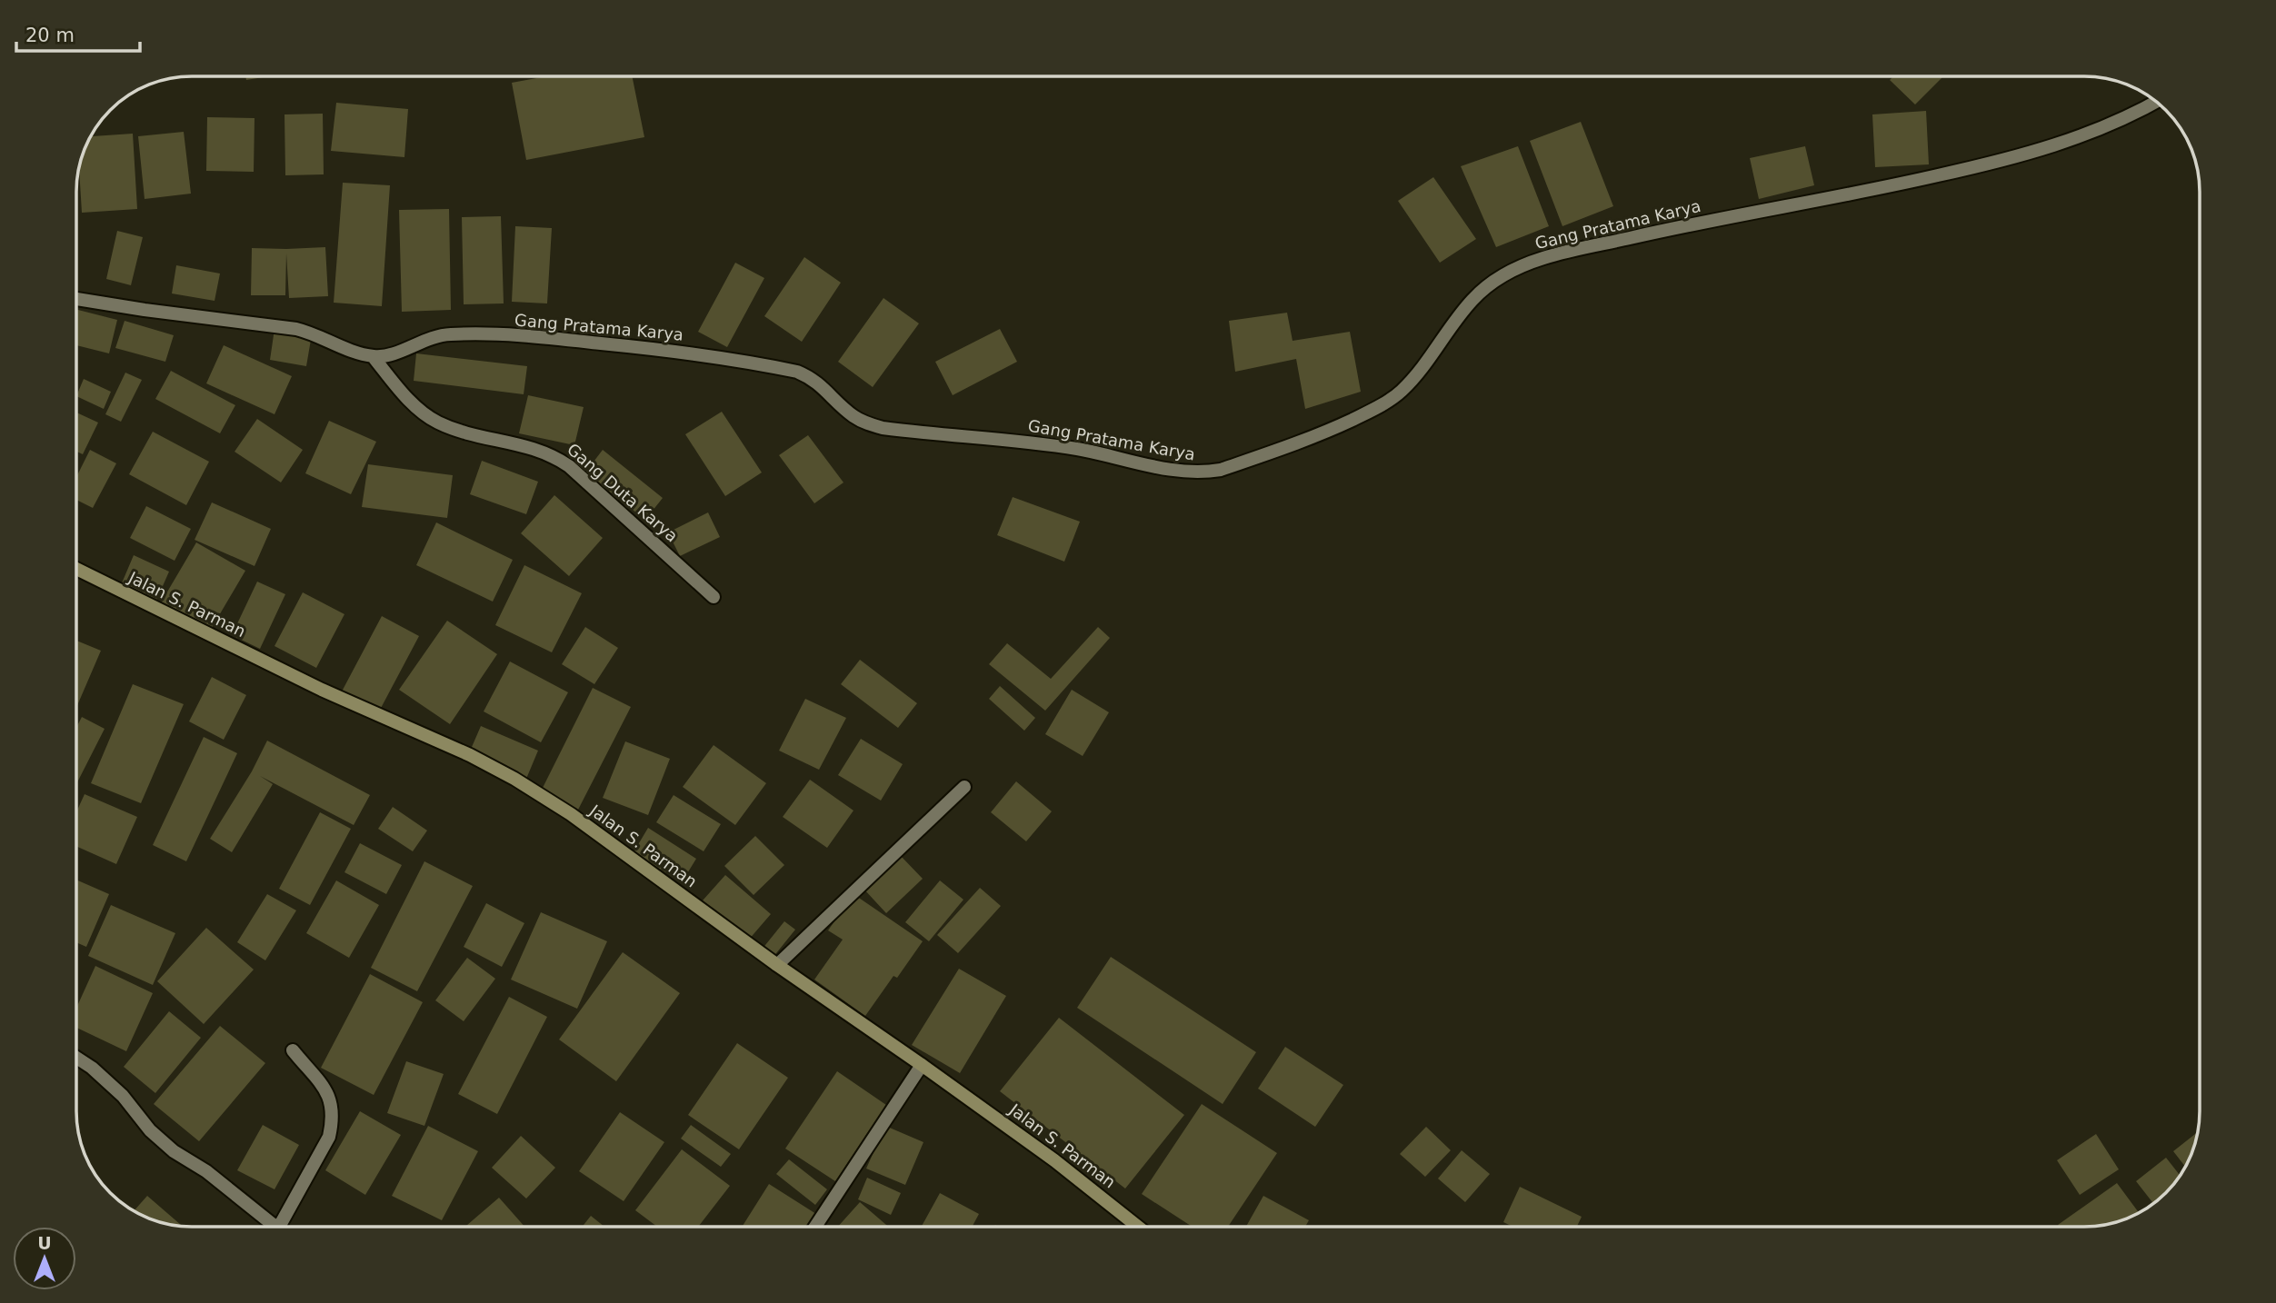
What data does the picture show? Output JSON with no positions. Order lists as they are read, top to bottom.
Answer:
{
  "streets": {
    "main road": ["Jalan S. Parman"],
    "street": ["Gang Pratama Karya", "Gang Duta Karya"]
  },
  "crossings": [
    ["Gang Pratama Karya", "Gang Duta Karya"]
  ],
  "scale_bar": "20 m",
  "north": "top"
}
